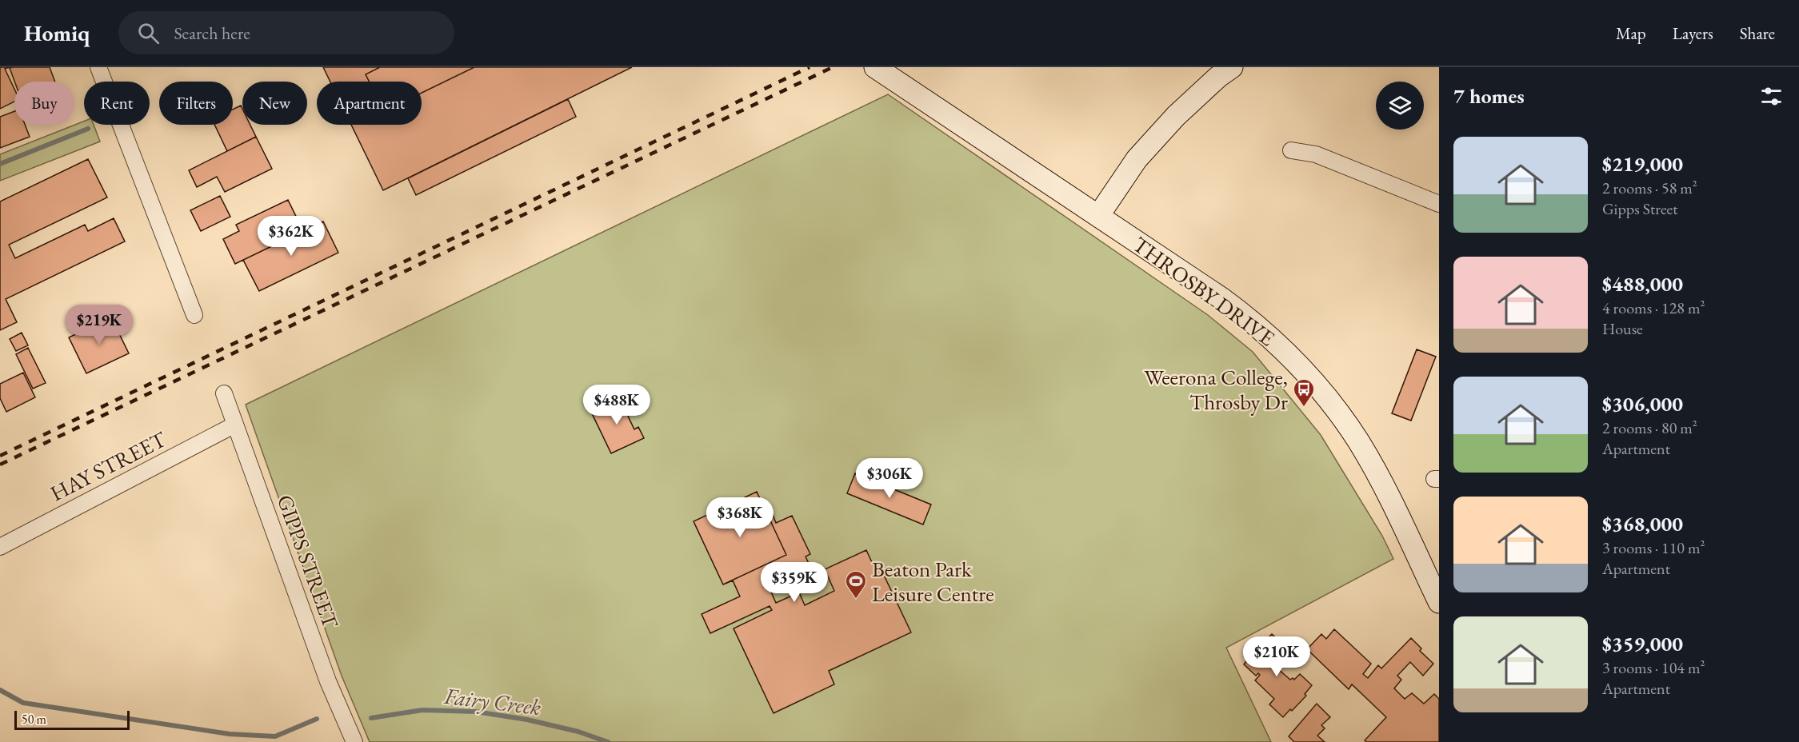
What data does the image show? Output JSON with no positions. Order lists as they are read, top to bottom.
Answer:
{
  "streets": {
    "main road": ["THROSBY DRIVE"],
    "street": ["HAY STREET", "GIPPS STREET"]
  },
  "crossings": [
    ["HAY STREET", "GIPPS STREET"]
  ],
  "water": ["Fairy Creek"],
  "places": {
    "bus stop": ["Weerona College, Throsby Dr"],
    "sports": ["Beaton Park Leisure Centre"]
  },
  "scale_bar": "50 m",
  "page": {
    "header": "Homiq",
    "search": "Search here",
    "nav": ["Map", "Layers", "Share"],
    "heading": "7 homes",
    "chip": [
      "Buy",
      "Rent",
      "Filters",
      "New",
      "Apartment"
    ],
    "list": [
      {
        "name": "$219,000",
        "note": "2 rooms · 58 m² · Gipps Street"
      },
      {
        "name": "$488,000",
        "note": "4 rooms · 128 m² · House"
      },
      {
        "name": "$306,000",
        "note": "2 rooms · 80 m² · Apartment"
      },
      {
        "name": "$368,000",
        "note": "3 rooms · 110 m² · Apartment"
      },
      {
        "name": "$359,000",
        "note": "3 rooms · 104 m² · Apartment"
      }
    ],
    "price": [
      "$362K",
      "$219K",
      "$488K",
      "$306K",
      "$368K",
      "$359K",
      "$210K"
    ],
    "scale": "50 m"
  }
}
